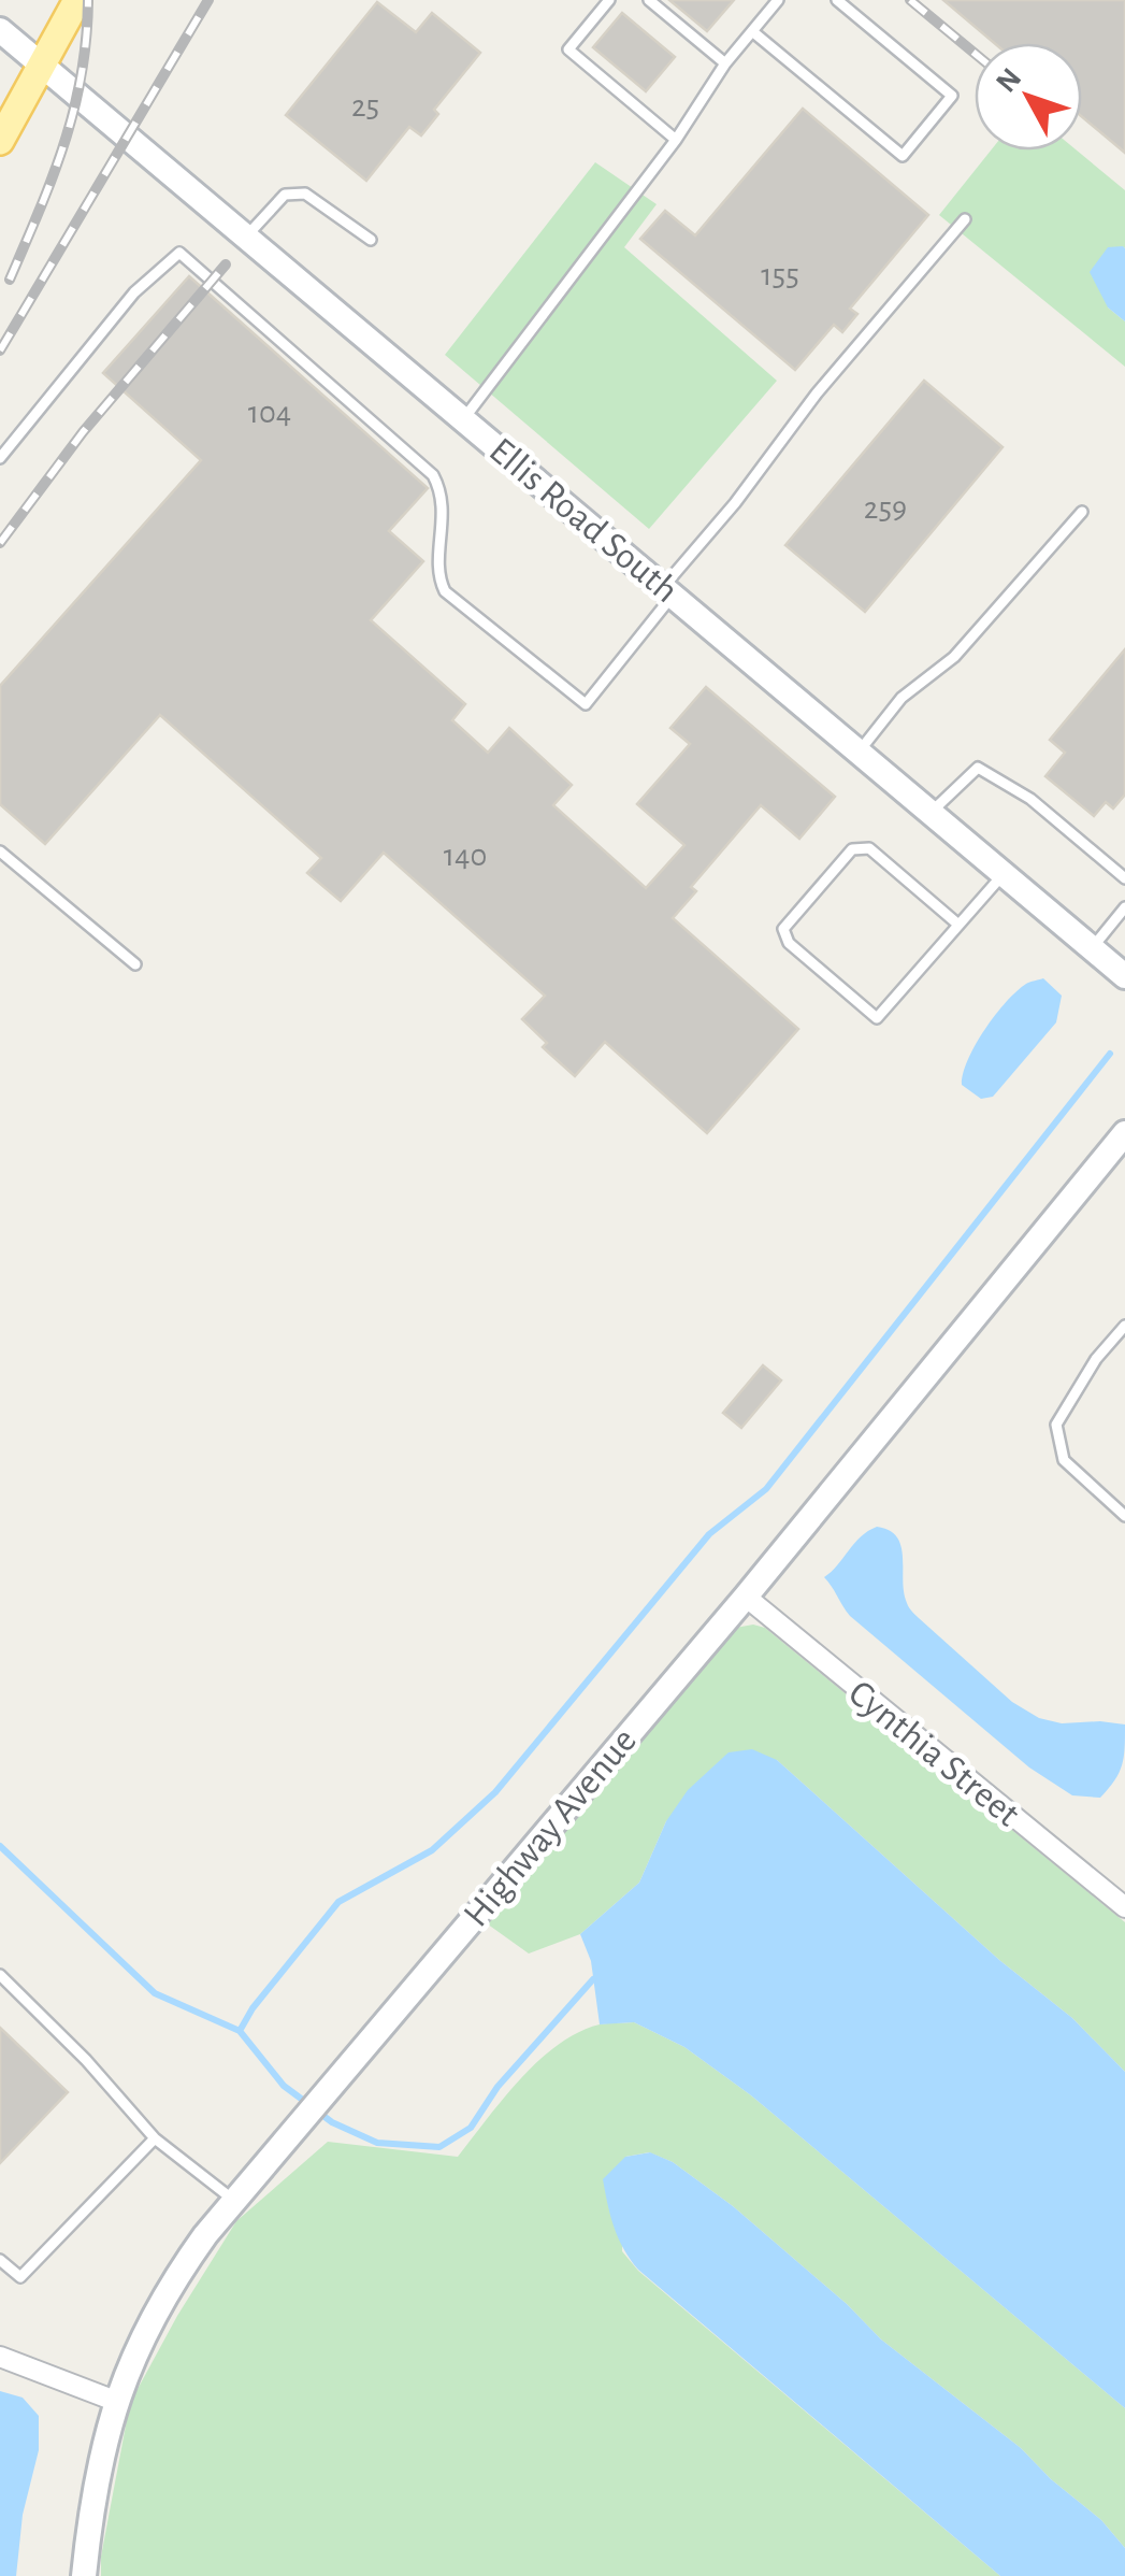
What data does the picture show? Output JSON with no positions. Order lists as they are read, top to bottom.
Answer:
{
  "streets": {
    "street": ["Ellis Road South", "Cynthia Street", "Highway Avenue"]
  },
  "crossings": [
    ["Cynthia Street", "Highway Avenue"]
  ],
  "house_numbers": [
    "25",
    "155",
    "104",
    "259",
    "140"
  ],
  "north": "top left"
}
